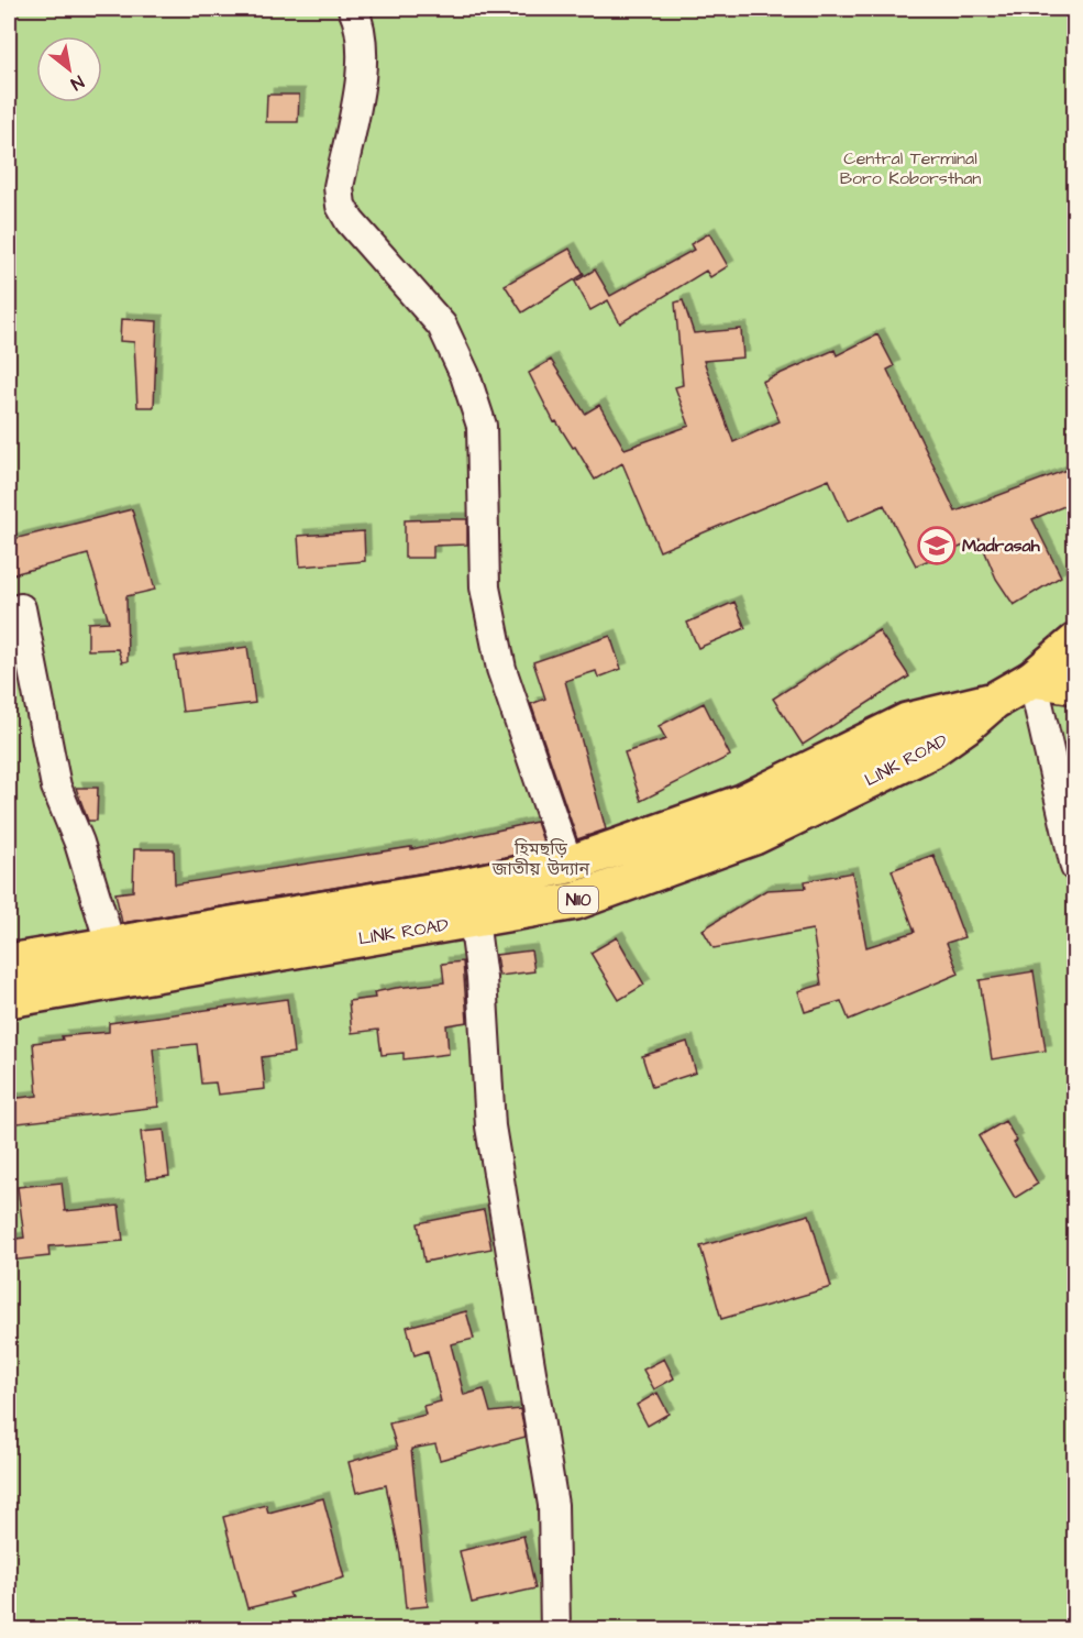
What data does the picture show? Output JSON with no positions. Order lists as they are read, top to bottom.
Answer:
{
  "streets": {
    "main road": ["LINK ROAD", "N110"]
  },
  "crossings": [
    ["LINK ROAD", "N110"]
  ],
  "parks": ["Central Terminal Boro Koborsthan", "হিমছড়ি জাতীয় উদ্যান"],
  "places": {
    "school or university": ["Madrasah"]
  },
  "north": "bottom right"
}
